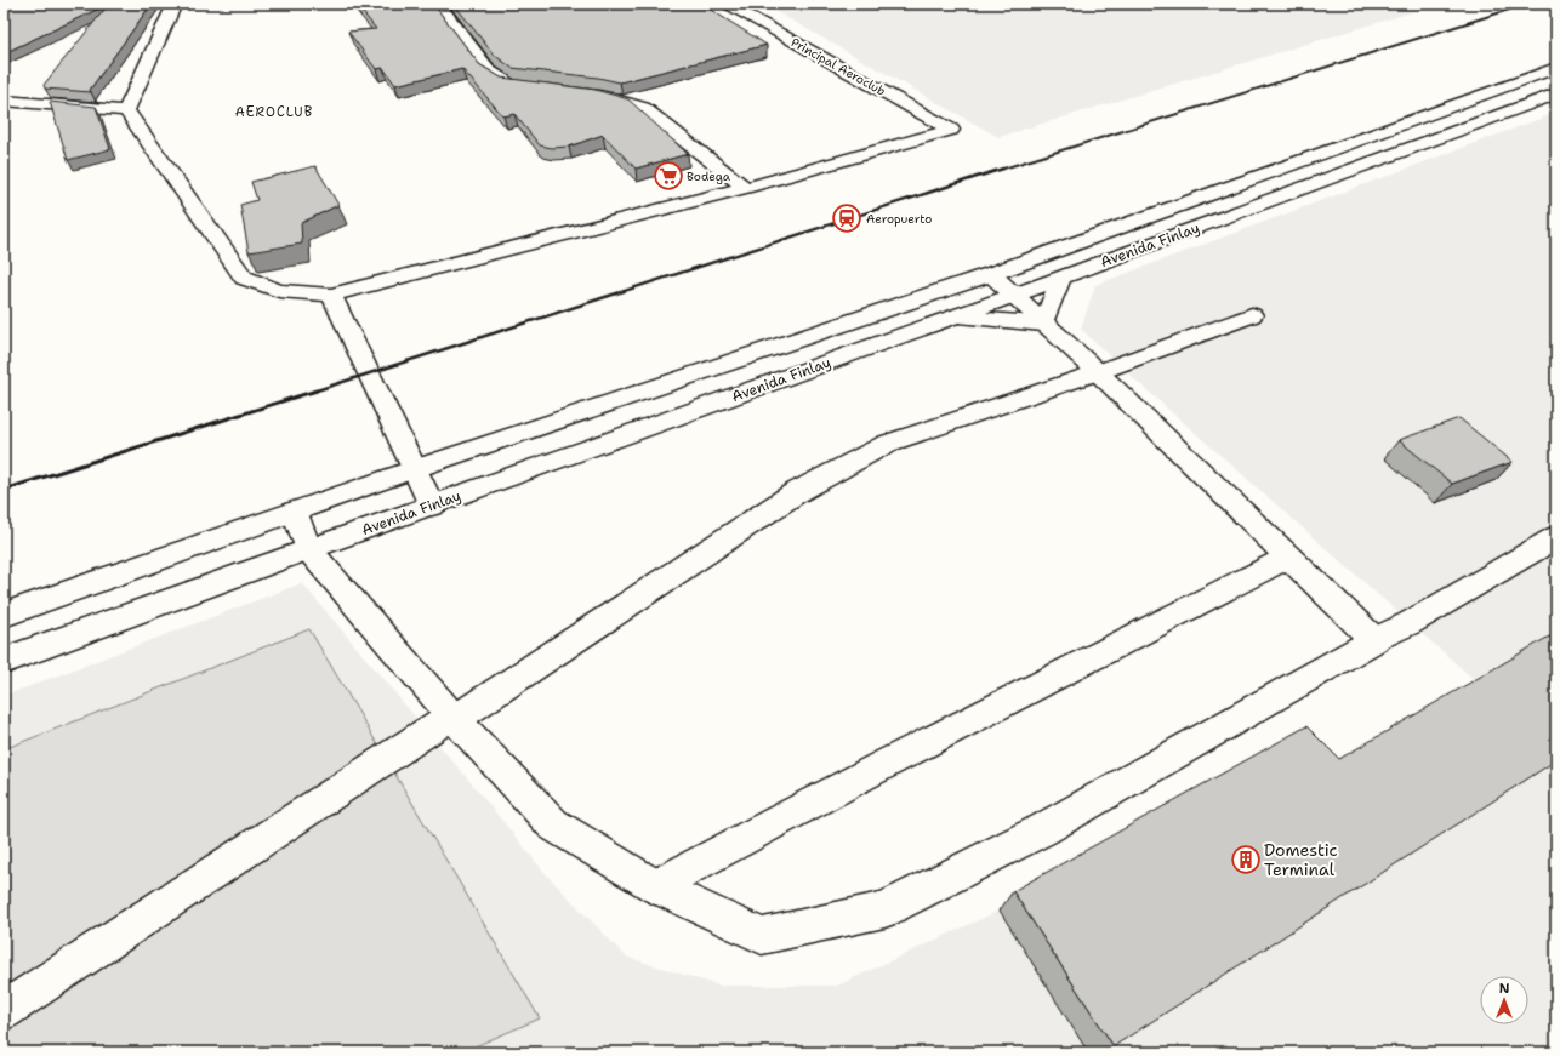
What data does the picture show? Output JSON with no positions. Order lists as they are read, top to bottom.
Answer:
{
  "streets": {
    "main road": ["Principal Aeroclub", "Avenida Finlay"]
  },
  "districts": ["AEROCLUB"],
  "places": {
    "supermarket": ["Bodega"],
    "station": ["Aeropuerto"],
    "building": ["Domestic Terminal"]
  },
  "north": "top"
}
